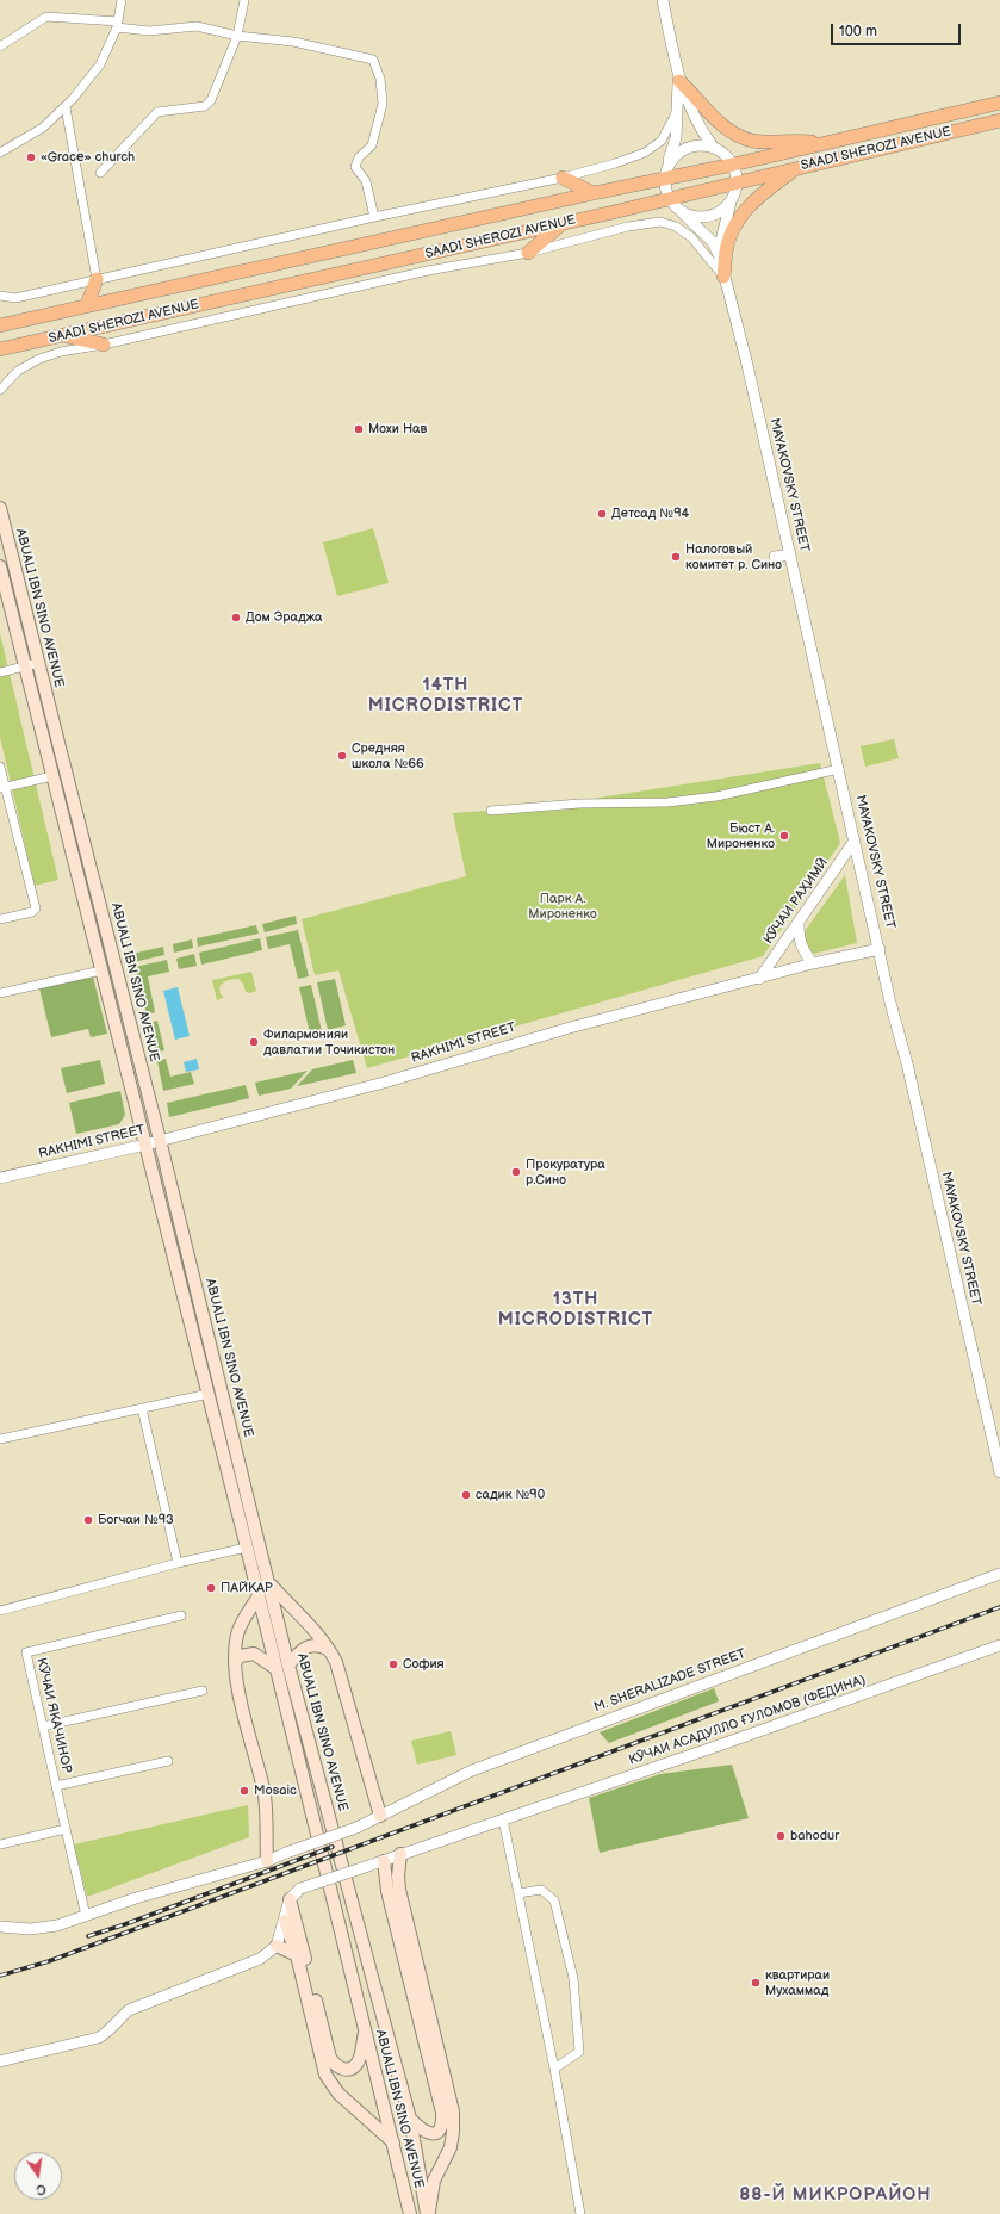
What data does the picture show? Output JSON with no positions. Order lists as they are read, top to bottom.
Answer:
{
  "streets": {
    "main road": ["SAADI SHEROZI AVENUE", "ABUALI IBN SINO AVENUE"],
    "street": [
      "MAYAKOVSKY STREET",
      "КӮЧАИ РАҲИМӢ",
      "RAKHIMI STREET",
      "M. SHERALIZADE STREET",
      "КӮЧАИ ЯКАЧИНОР",
      "КӮЧАИ АСАДУЛЛО ҒУЛОМОВ (ФЕДИНА)"
    ]
  },
  "crossings": [
    ["SAADI SHEROZI AVENUE", "MAYAKOVSKY STREET"],
    ["MAYAKOVSKY STREET", "КӮЧАИ РАҲИМӢ"],
    ["MAYAKOVSKY STREET", "RAKHIMI STREET"],
    ["ABUALI IBN SINO AVENUE", "RAKHIMI STREET"],
    ["КӮЧАИ РАҲИМӢ", "RAKHIMI STREET"]
  ],
  "districts": ["14TH MICRODISTRICT", "13TH MICRODISTRICT", "88-Й МИКРОРАЙОН"],
  "parks": ["Парк А. Мироненко"],
  "places": [
    "«Grace» church",
    "Мохи Нав",
    "Детсад №94",
    "Налоговый комитет р. Сино",
    "Дом Эраджа",
    "Средняя школа №66",
    "Бюст А. Мироненко",
    "Филармонияи давлатии Точикистон",
    "Прокуратура р.Сино",
    "садик №90",
    "Богчаи №93",
    "ПАЙКАР",
    "София",
    "Mosaic",
    "bahodur",
    "квартираи Мухаммад"
  ],
  "scale_bar": "100 m",
  "north": "bottom"
}
